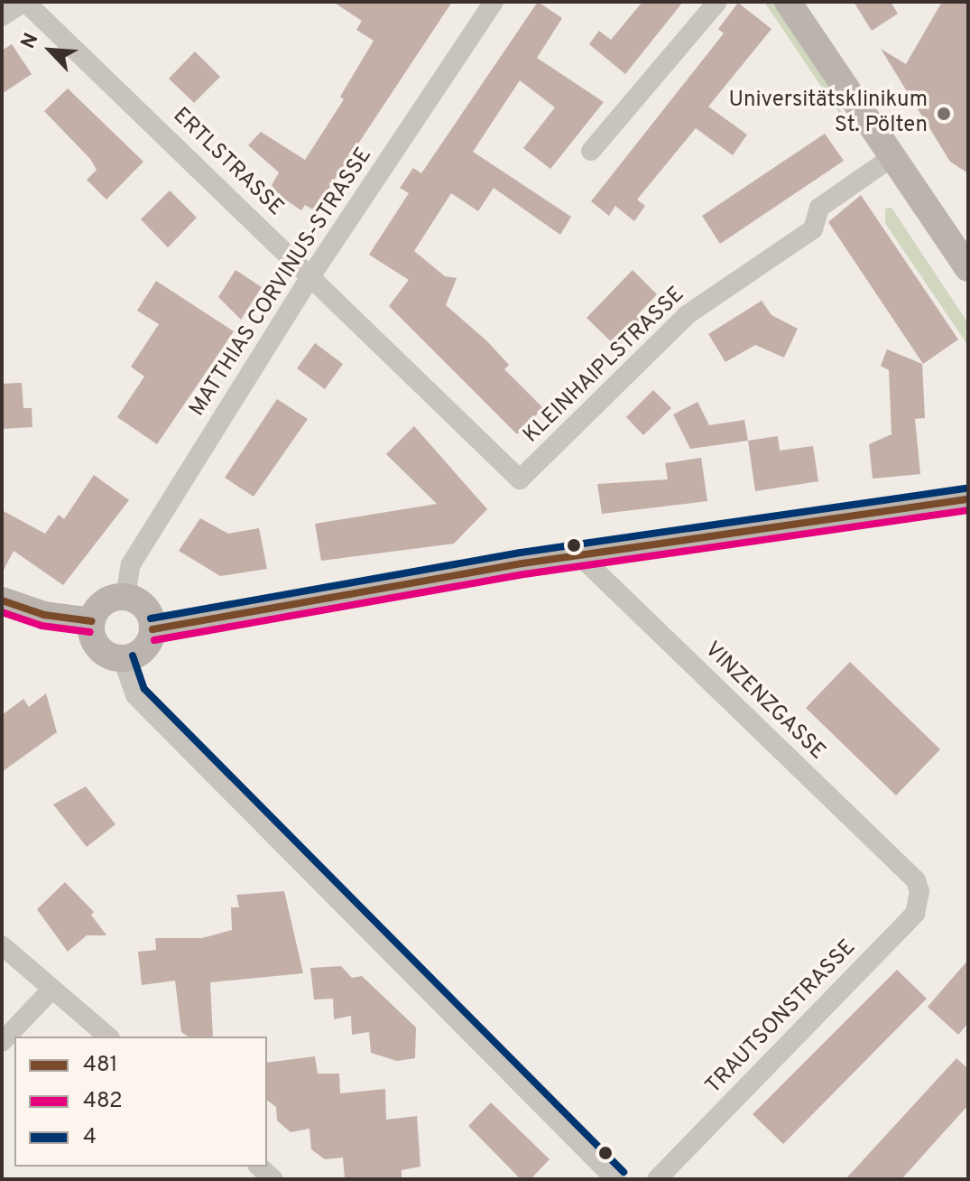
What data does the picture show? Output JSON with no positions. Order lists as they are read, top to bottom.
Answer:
{
  "streets": {
    "street": [
      "ERTLSTRASSE",
      "MATTHIAS CORVINUS-STRASSE",
      "KLEINHAIPLSTRASSE",
      "VINZENZGASSE",
      "TRAUTSONSTRASSE"
    ]
  },
  "crossings": [
    ["ERTLSTRASSE", "MATTHIAS CORVINUS-STRASSE"],
    ["ERTLSTRASSE", "KLEINHAIPLSTRASSE"],
    ["VINZENZGASSE", "TRAUTSONSTRASSE"]
  ],
  "places": ["Universitätsklinikum St. Pölten"],
  "lines": ["transit line 4", "transit line 481", "transit line 482"],
  "legend": ["481", "482", "4"],
  "north": "top left"
}
